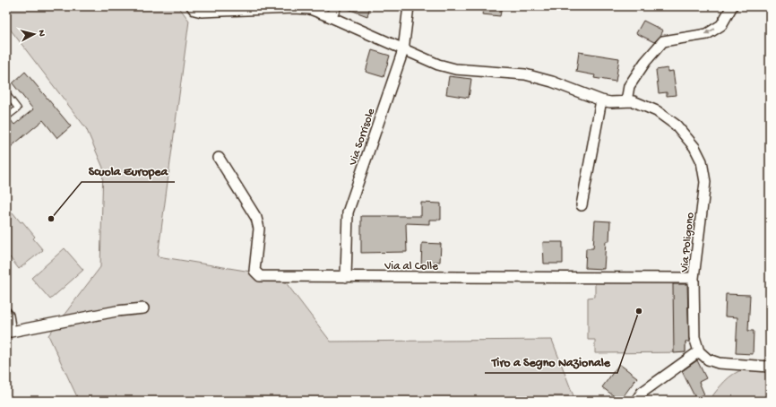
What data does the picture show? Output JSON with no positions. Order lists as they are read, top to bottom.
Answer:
{
  "streets": {
    "street": ["Via Sorrisole", "Via Poligono", "Via al Colle"]
  },
  "crossings": [
    ["Via Sorrisole", "Via Poligono"],
    ["Via Sorrisole", "Via al Colle"],
    ["Via Poligono", "Via al Colle"]
  ],
  "places": ["Scuola Europea", "Tiro a Segno Nazionale"],
  "north": "right"
}
